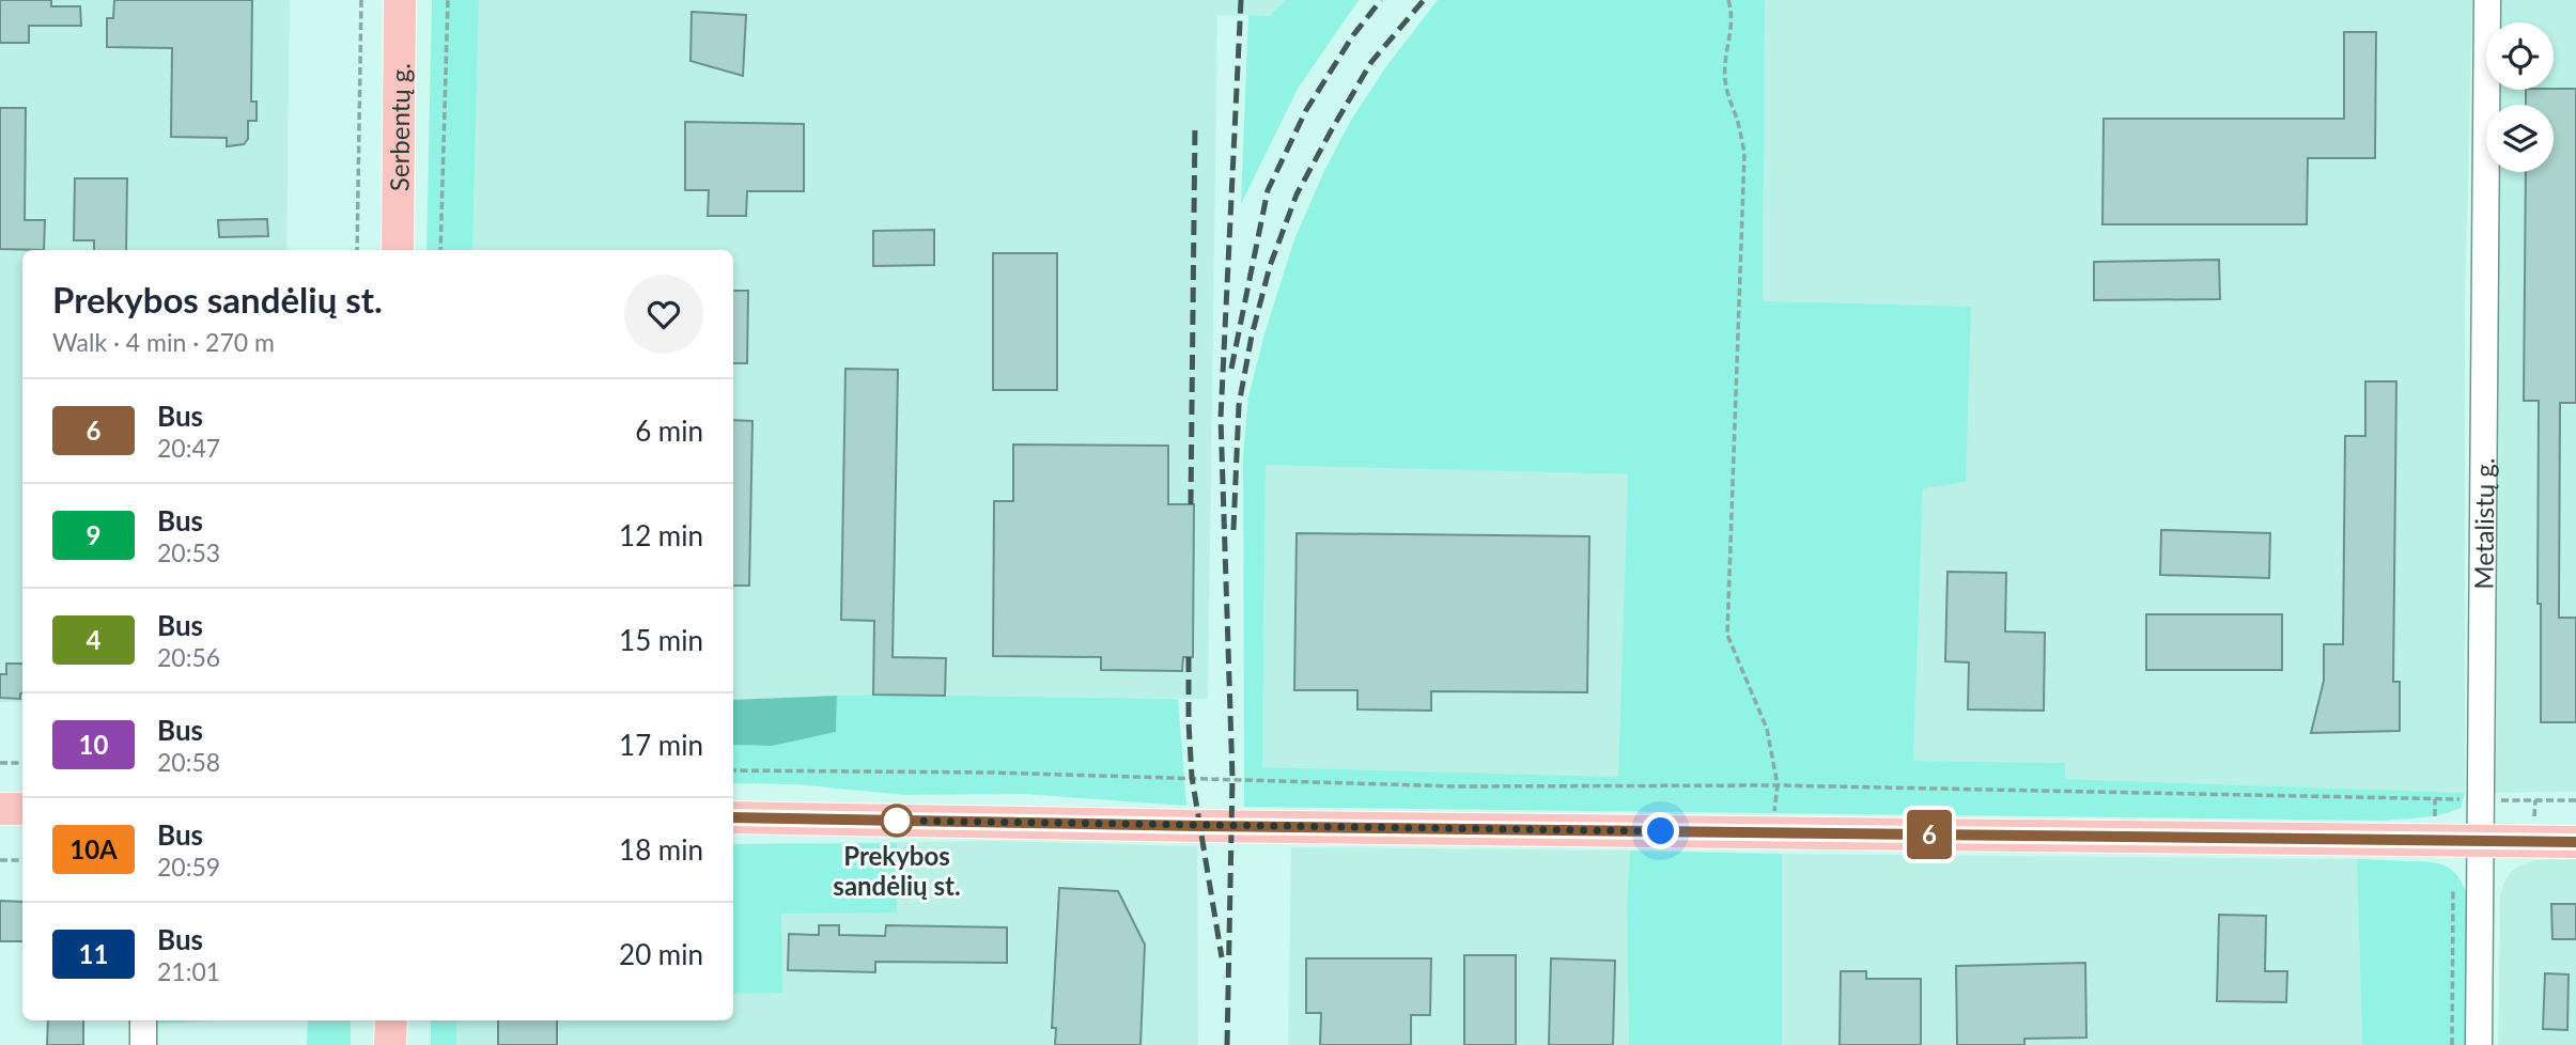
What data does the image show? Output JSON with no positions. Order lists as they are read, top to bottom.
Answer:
{
  "streets": {
    "main road": ["Serbentų g."],
    "street": ["Metalistų g."]
  },
  "places": ["Prekybos sandėlių st."],
  "lines": ["bus line 6"],
  "page": {
    "on_map": "6",
    "heading": ["Prekybos sandėlių st.", "Walk · 4 min · 270 m"],
    "list": [
      {
        "mark": "6",
        "name": "Bus",
        "note": "20:47",
        "value": "6 min"
      },
      {
        "mark": "9",
        "name": "Bus",
        "note": "20:53",
        "value": "12 min"
      },
      {
        "mark": "4",
        "name": "Bus",
        "note": "20:56",
        "value": "15 min"
      },
      {
        "mark": "10",
        "name": "Bus",
        "note": "20:58",
        "value": "17 min"
      },
      {
        "mark": "10A",
        "name": "Bus",
        "note": "20:59",
        "value": "18 min"
      },
      {
        "mark": "11",
        "name": "Bus",
        "note": "21:01",
        "value": "20 min"
      }
    ]
  }
}
